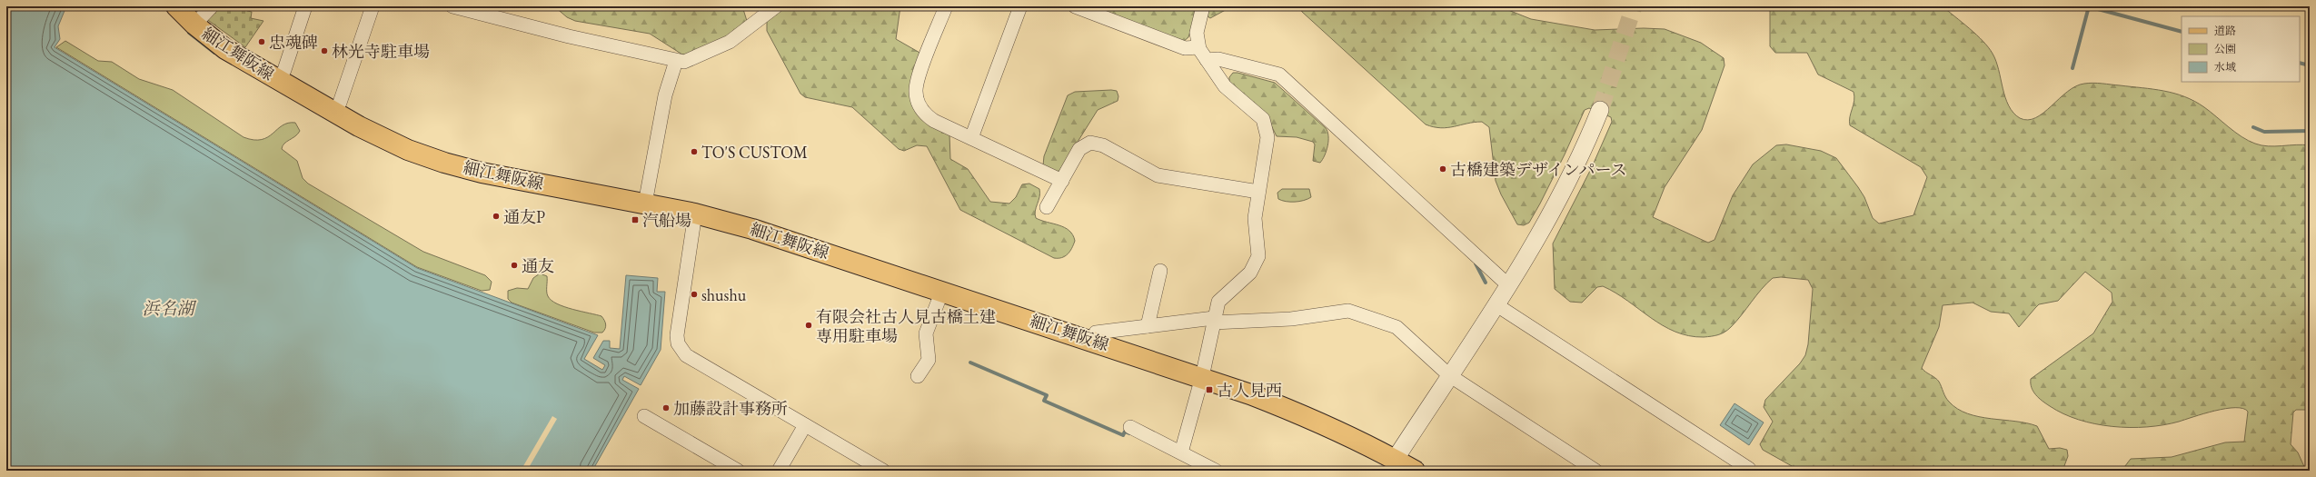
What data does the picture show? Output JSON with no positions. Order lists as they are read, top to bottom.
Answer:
{
  "streets": {
    "main road": ["細江舞阪線"]
  },
  "water": ["浜名湖"],
  "places": {
    "other": [
      "忠魂碑",
      "林光寺駐車場",
      "TO'S CUSTOM",
      "古橋建築デザインパース",
      "通友P",
      "通友",
      "shushu",
      "有限会社古人見古橋土建 専用駐車場",
      "加藤設計事務所"
    ],
    "transit": ["汽船場", "古人見西"]
  },
  "legend": ["道路", "公園", "水域"]
}
